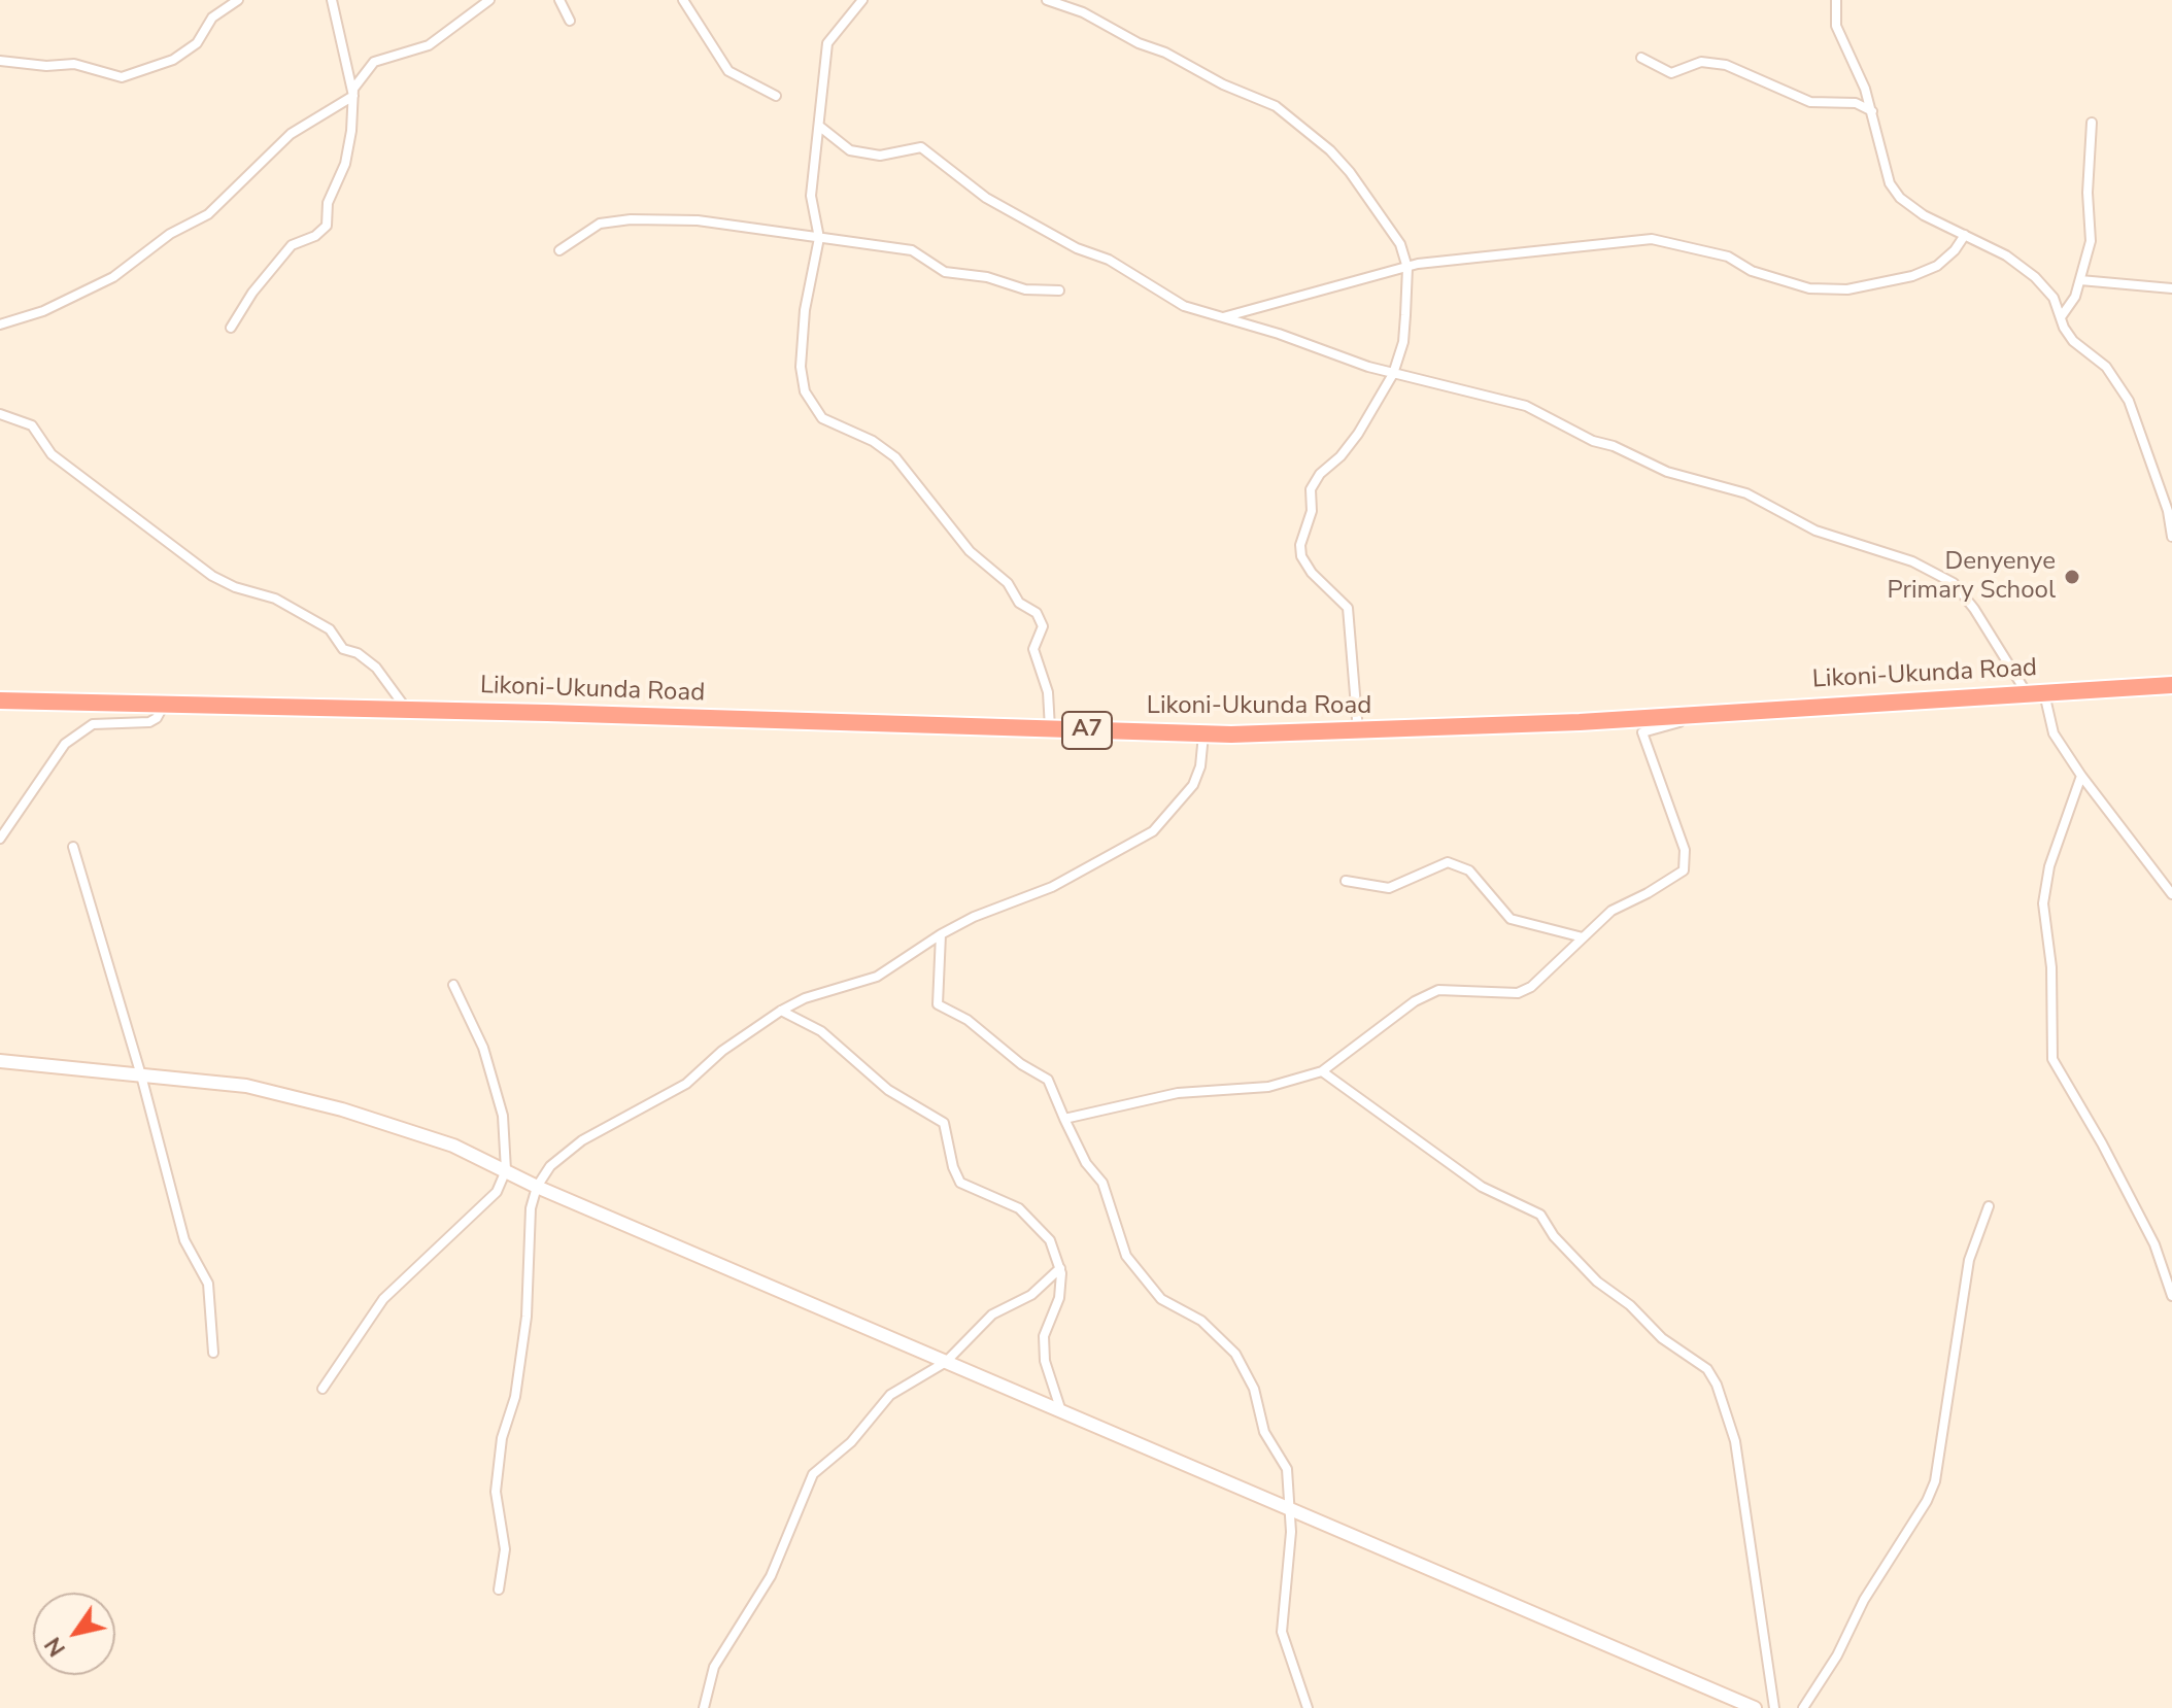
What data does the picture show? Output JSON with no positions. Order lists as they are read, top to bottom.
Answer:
{
  "streets": {
    "highway": ["Likoni-Ukunda Road", "A7"]
  },
  "places": ["Denyenye Primary School"],
  "north": "bottom left"
}
